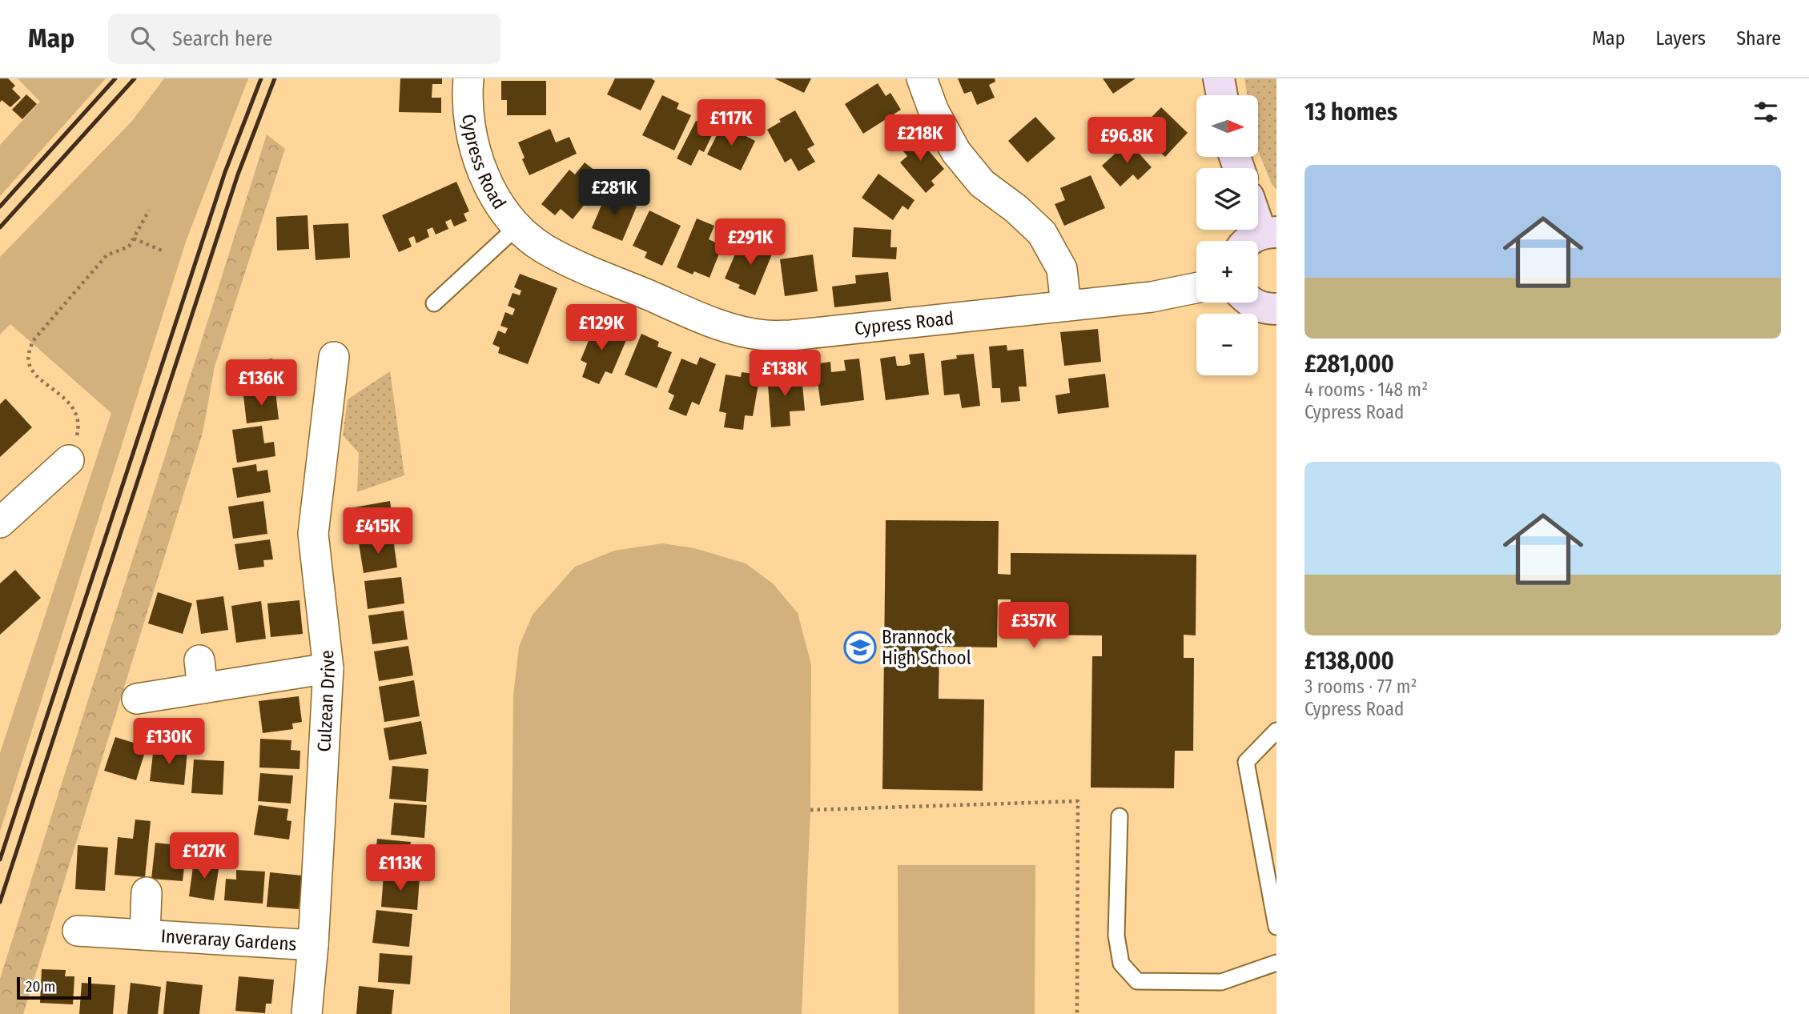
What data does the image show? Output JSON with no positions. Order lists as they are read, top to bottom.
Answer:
{
  "streets": {
    "street": ["Cypress Road", "Culzean Drive", "Inveraray Gardens"]
  },
  "crossings": [
    ["Culzean Drive", "Inveraray Gardens"]
  ],
  "places": {
    "school or university": ["Brannock High School"]
  },
  "scale_bar": "20 m",
  "north": "right",
  "page": {
    "header": "Map",
    "search": "Search here",
    "nav": ["Map", "Layers", "Share"],
    "heading": "13 homes",
    "map_buttons": ["+", "−"],
    "price": [
      "£117K",
      "£218K",
      "£96.8K",
      "£281K",
      "£291K",
      "£129K",
      "£138K",
      "£136K",
      "£415K",
      "£357K",
      "£130K",
      "£127K",
      "£113K"
    ],
    "list": [
      {
        "name": "£281,000",
        "note": "4 rooms · 148 m² · Cypress Road"
      },
      {
        "name": "£138,000",
        "note": "3 rooms · 77 m² · Cypress Road"
      }
    ],
    "scale": "20 m"
  }
}
